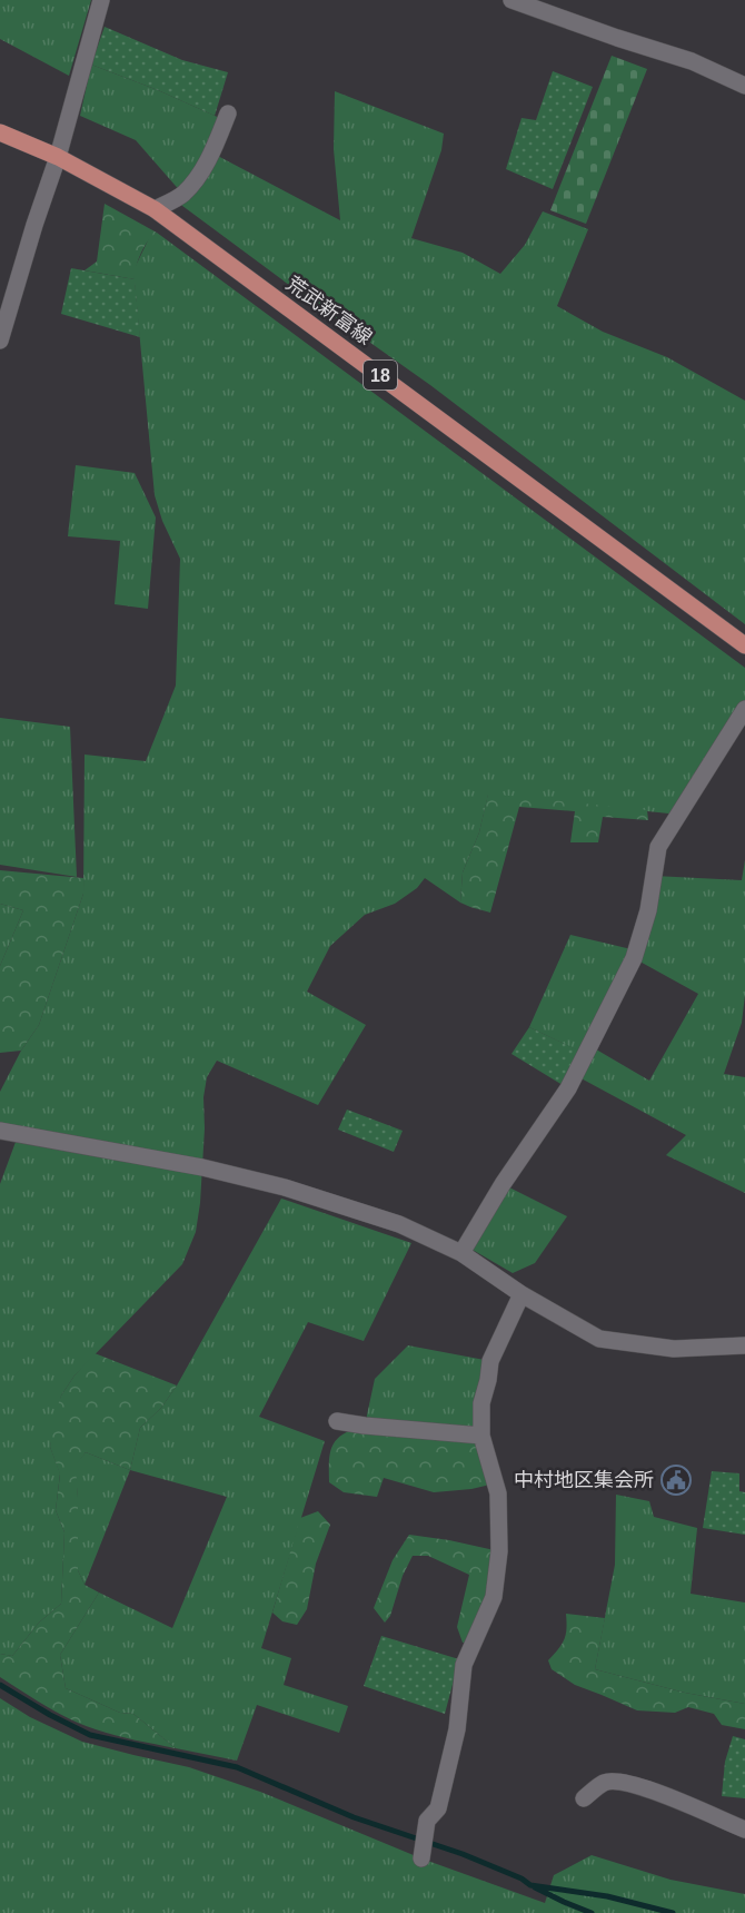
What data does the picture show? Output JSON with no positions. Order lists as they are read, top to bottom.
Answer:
{
  "streets": {
    "main road": ["荒武新富線", "18"]
  },
  "places": {
    "public building": ["中村地区集会所"]
  }
}
